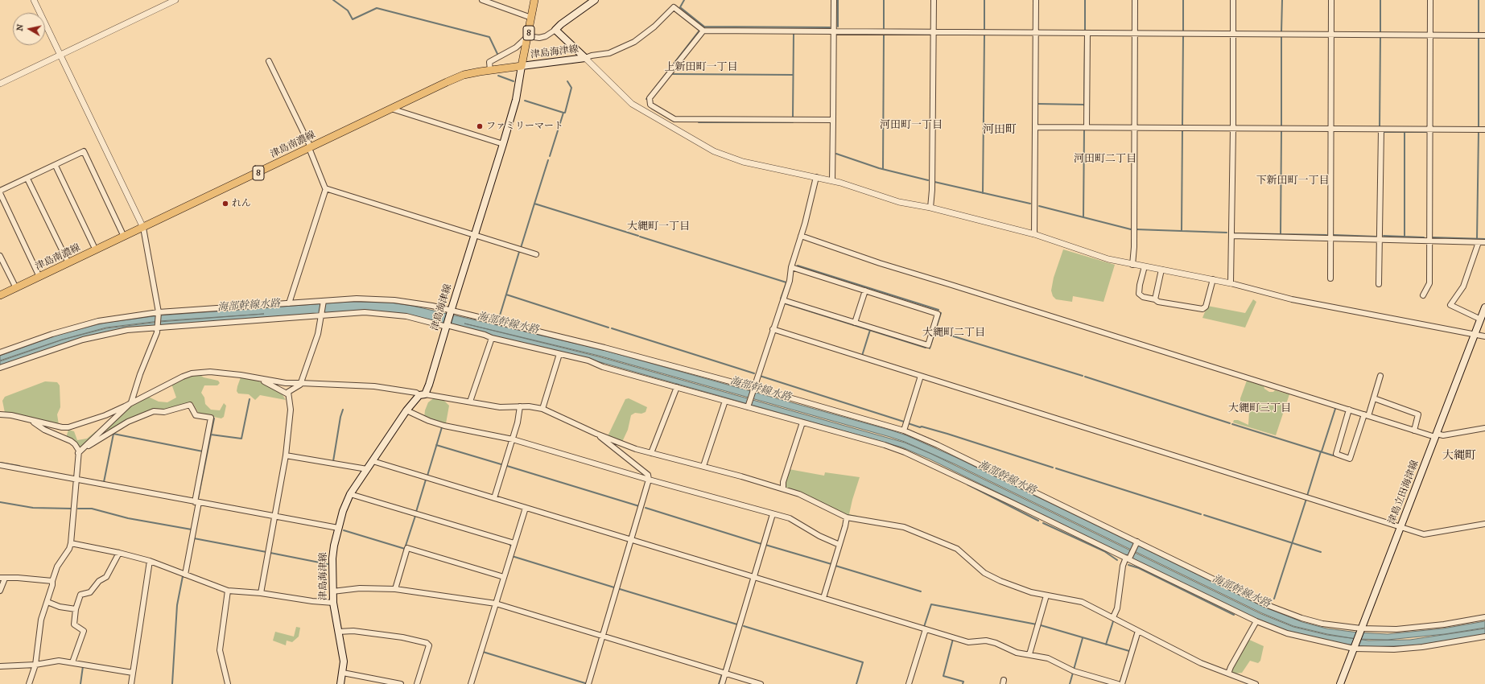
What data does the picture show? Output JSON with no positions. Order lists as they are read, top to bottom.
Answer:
{
  "streets": {
    "main road": [
      "8",
      "津島海津線",
      "津島南濃線",
      "津島立田海津線"
    ]
  },
  "crossings": [
    ["8", "津島海津線"],
    ["8", "津島南濃線"],
    ["津島海津線", "津島南濃線"]
  ],
  "districts": [
    "上新田町一丁目",
    "河田町一丁目",
    "河田町",
    "河田町二丁目",
    "下新田町一丁目",
    "大縄町一丁目",
    "大縄町二丁目",
    "大縄町三丁目",
    "大縄町"
  ],
  "water": ["海部幹線水路"],
  "places": ["ファミリーマート", "れん"],
  "north": "left"
}
